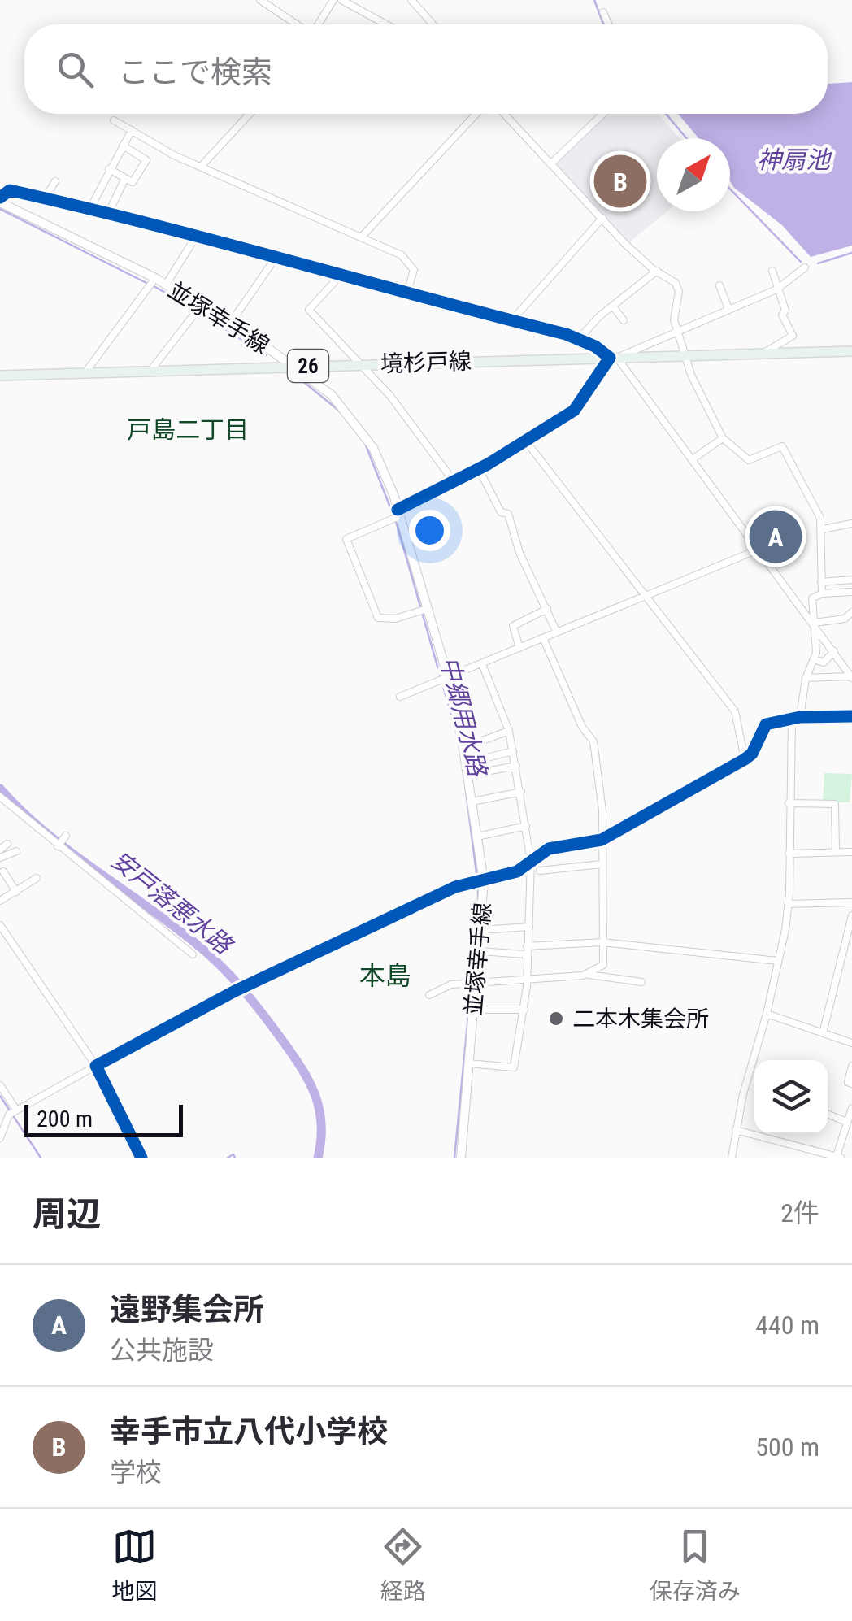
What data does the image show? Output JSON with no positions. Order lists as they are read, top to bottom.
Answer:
{
  "streets": {
    "main road": ["並塚幸手線", "境杉戸線", "26"]
  },
  "crossings": [
    ["並塚幸手線", "境杉戸線"]
  ],
  "districts": ["戸島二丁目", "本島"],
  "water": ["神扇池", "中郷用水路", "安戸落悪水路"],
  "places": ["二本木集会所"],
  "scale_bar": "200 m",
  "north": "top right",
  "page": {
    "search": "ここで検索",
    "pins": ["B", "A"],
    "scale": "200 m",
    "heading": ["周辺", "2件"],
    "list": [
      {
        "mark": "A",
        "name": "遠野集会所",
        "note": "公共施設",
        "value": "440 m"
      },
      {
        "mark": "B",
        "name": "幸手市立八代小学校",
        "note": "学校",
        "value": "500 m"
      }
    ],
    "nav": ["地図", "経路", "保存済み"]
  }
}
